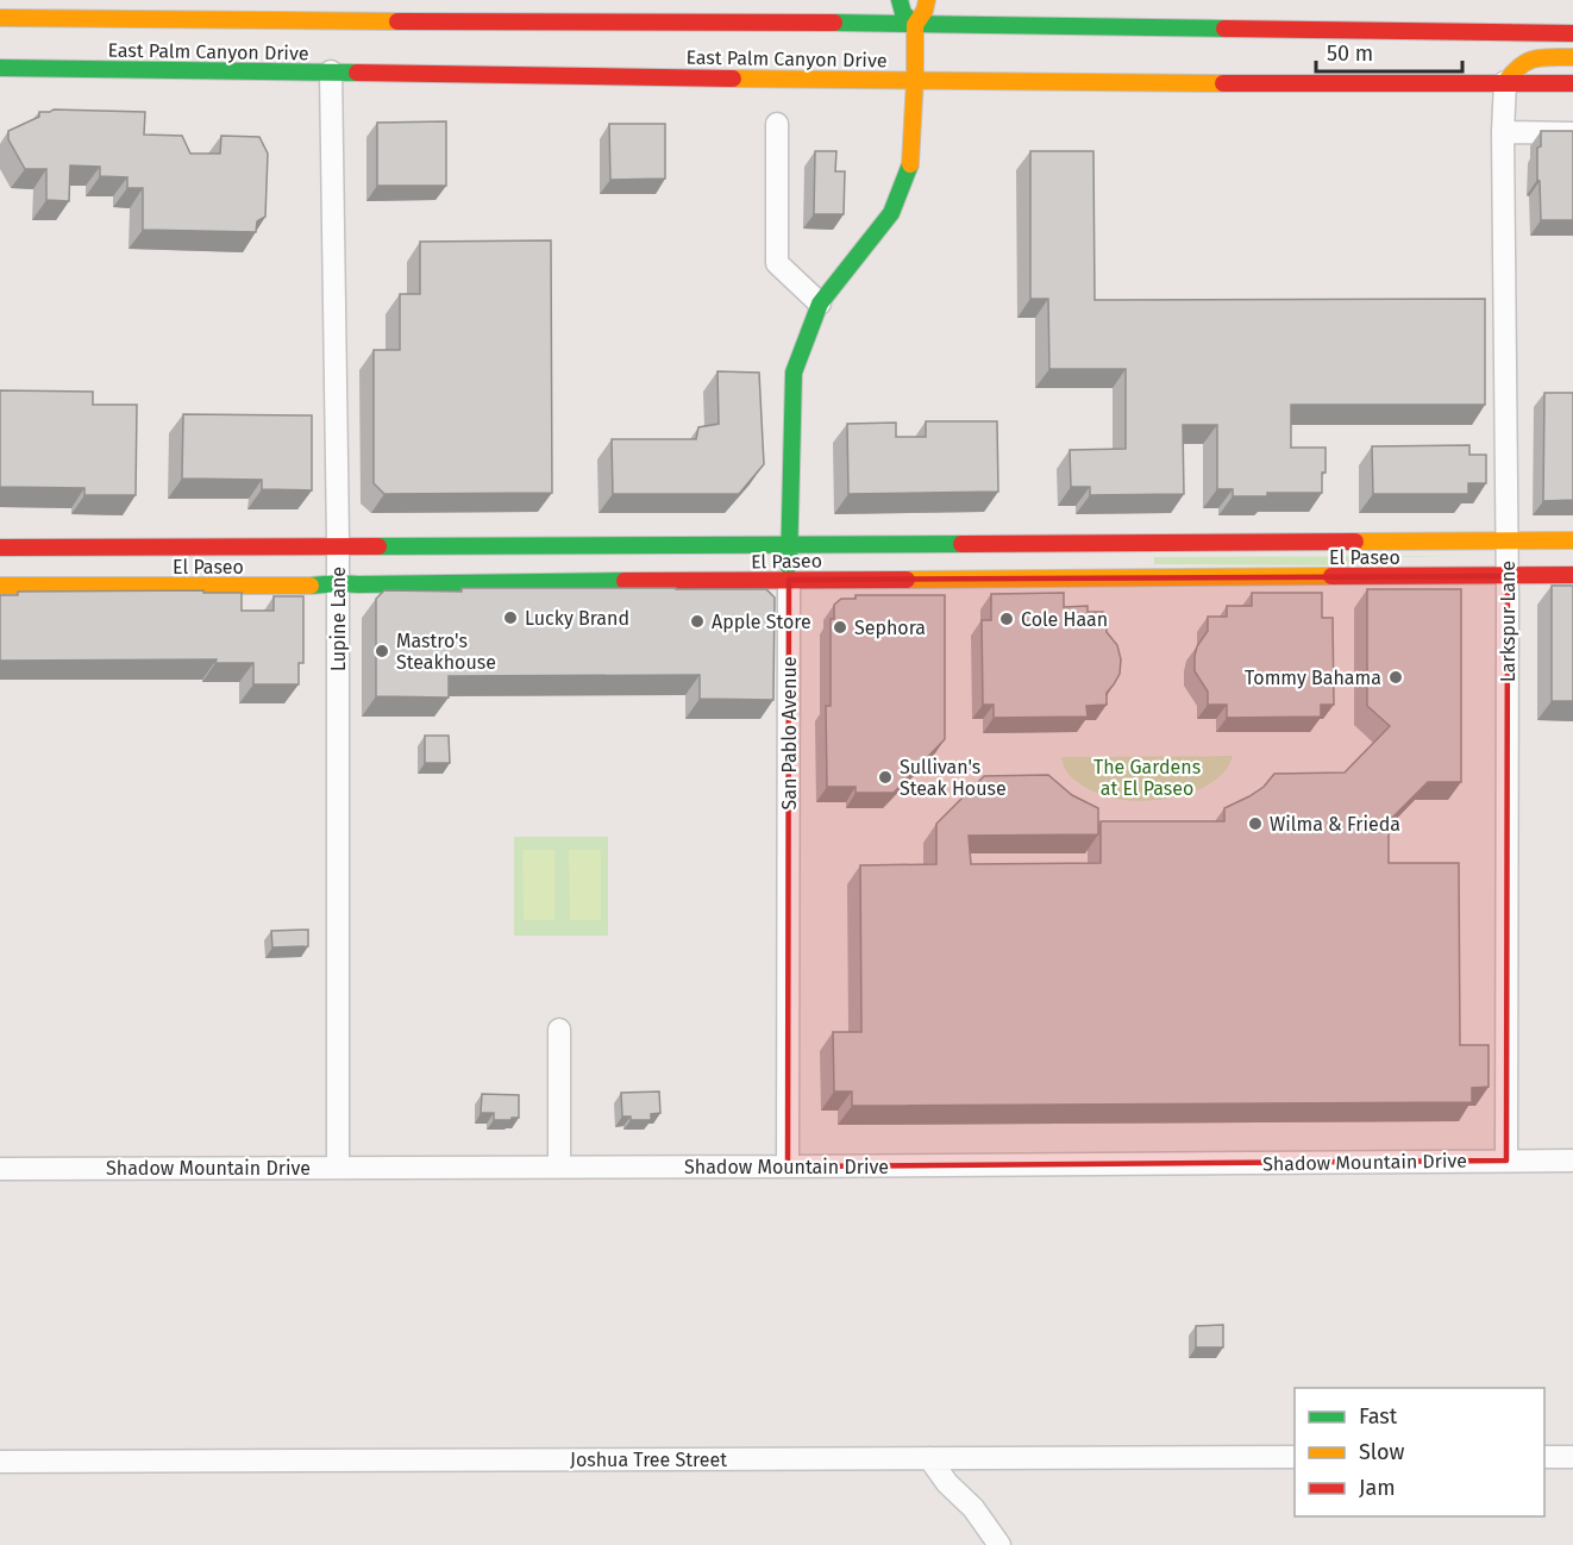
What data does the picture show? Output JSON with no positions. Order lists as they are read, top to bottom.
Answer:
{
  "streets": {
    "street": [
      "East Palm Canyon Drive",
      "El Paseo",
      "Lupine Lane",
      "Larkspur Lane",
      "San Pablo Avenue",
      "Shadow Mountain Drive",
      "Joshua Tree Street"
    ]
  },
  "crossings": [
    ["East Palm Canyon Drive", "Lupine Lane"],
    ["East Palm Canyon Drive", "Larkspur Lane"],
    ["East Palm Canyon Drive", "San Pablo Avenue"],
    ["El Paseo", "Lupine Lane"],
    ["El Paseo", "Larkspur Lane"],
    ["El Paseo", "San Pablo Avenue"],
    ["Lupine Lane", "Shadow Mountain Drive"],
    ["Larkspur Lane", "Shadow Mountain Drive"],
    ["San Pablo Avenue", "Shadow Mountain Drive"]
  ],
  "parks": ["The Gardens at El Paseo"],
  "places": [
    "Lucky Brand",
    "Cole Haan",
    "Apple Store",
    "Sephora",
    "Mastro's Steakhouse",
    "Tommy Bahama",
    "Sullivan's Steak House",
    "Wilma & Frieda"
  ],
  "legend": ["Fast", "Slow", "Jam"],
  "scale_bar": "50 m"
}
